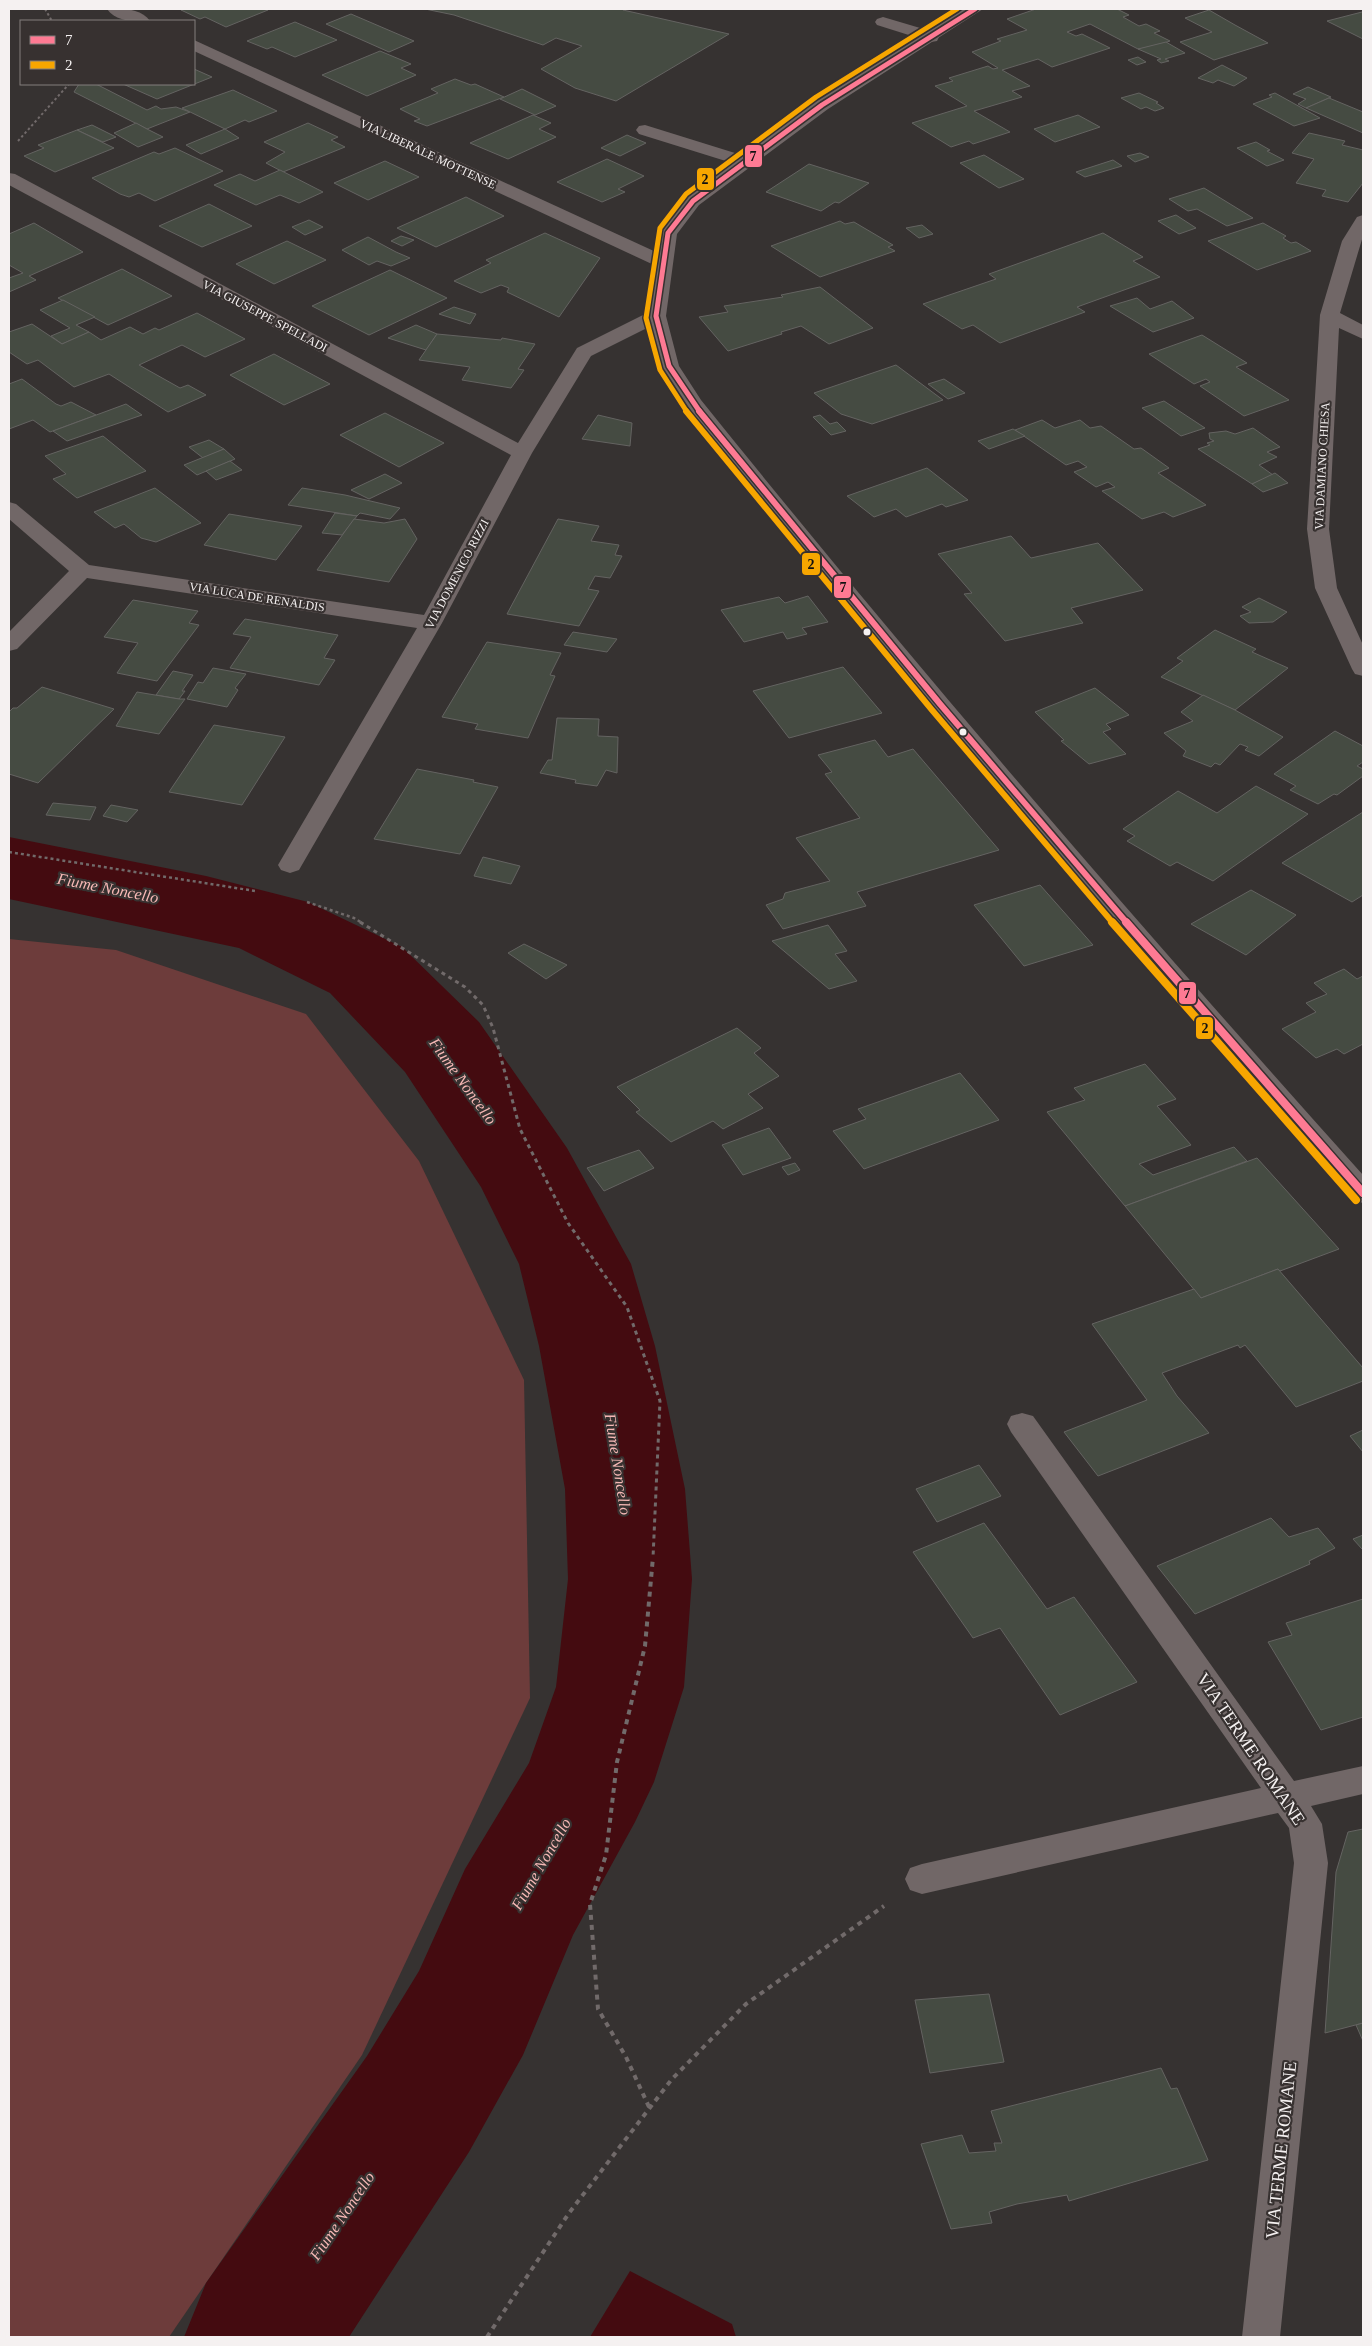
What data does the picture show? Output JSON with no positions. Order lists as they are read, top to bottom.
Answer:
{
  "streets": {
    "street": [
      "VIA LIBERALE MOTTENSE",
      "VIA GIUSEPPE SPELLADI",
      "VIA DAMIANO CHIESA",
      "VIA DOMENICO RIZZI",
      "VIA LUCA DE RENALDIS",
      "VIA TERME ROMANE"
    ]
  },
  "crossings": [
    ["VIA GIUSEPPE SPELLADI", "VIA DOMENICO RIZZI"],
    ["VIA DOMENICO RIZZI", "VIA LUCA DE RENALDIS"]
  ],
  "water": ["Fiume Noncello"],
  "lines": ["transit line 7", "transit line 2"],
  "legend": ["7", "2"]
}
